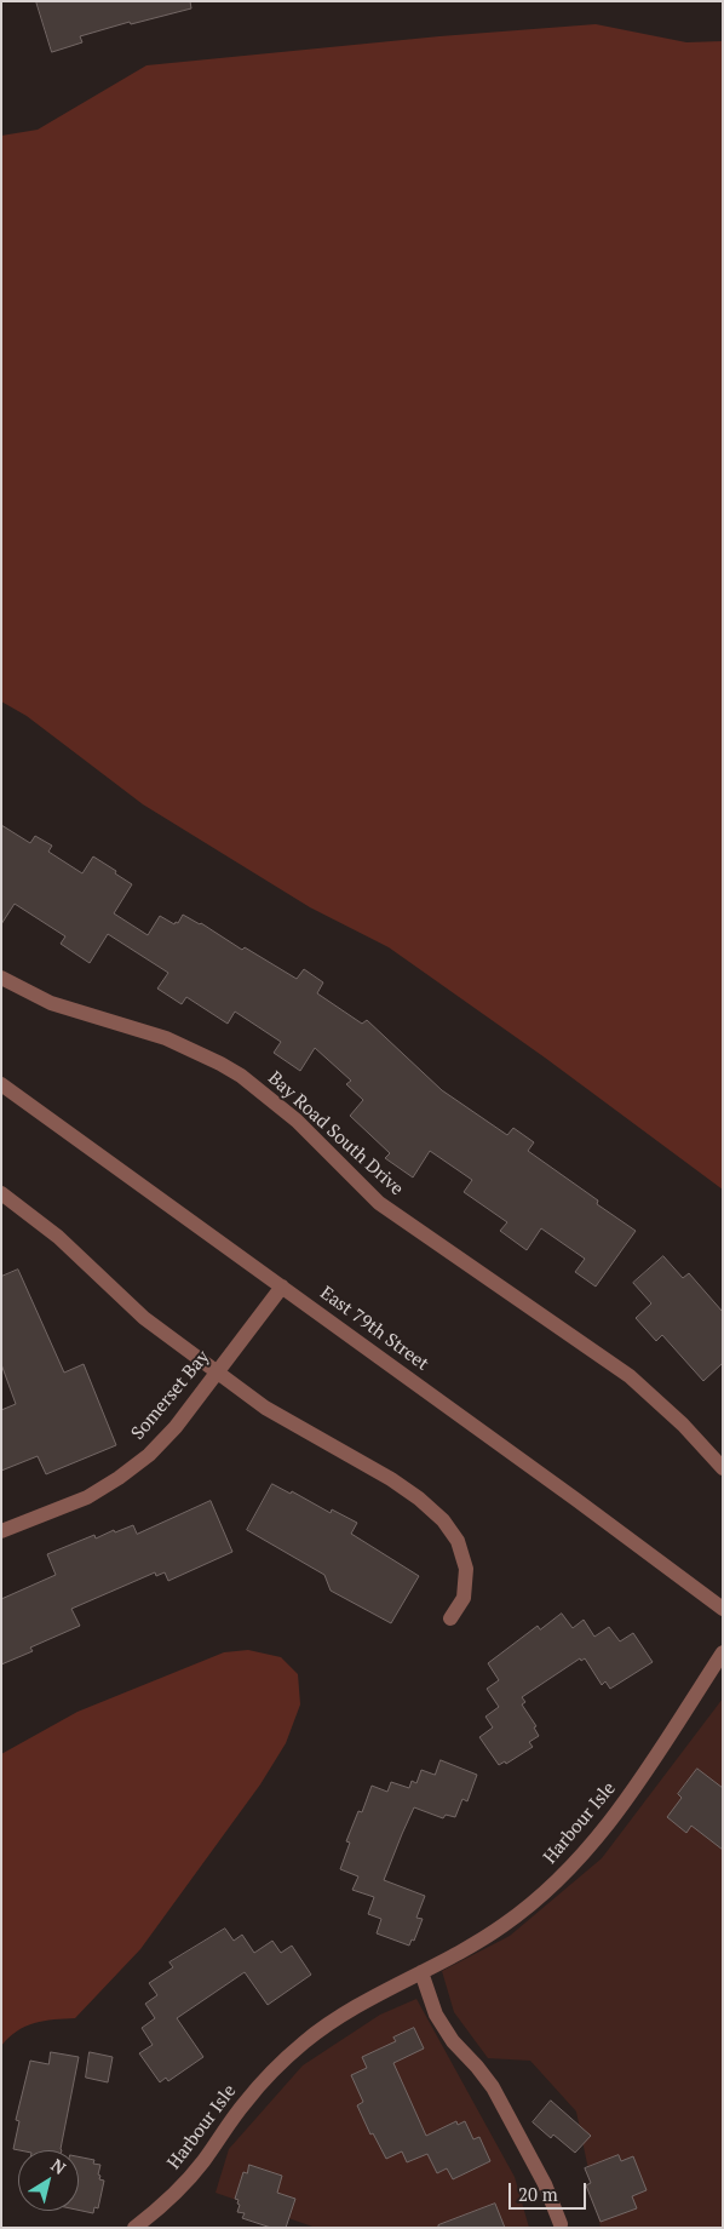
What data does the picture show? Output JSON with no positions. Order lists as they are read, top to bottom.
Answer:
{
  "streets": {
    "street": [
      "Bay Road South Drive",
      "East 79th Street",
      "Somerset Bay",
      "Harbour Isle"
    ]
  },
  "crossings": [
    ["East 79th Street", "Somerset Bay"]
  ],
  "scale_bar": "20 m",
  "north": "top right"
}
